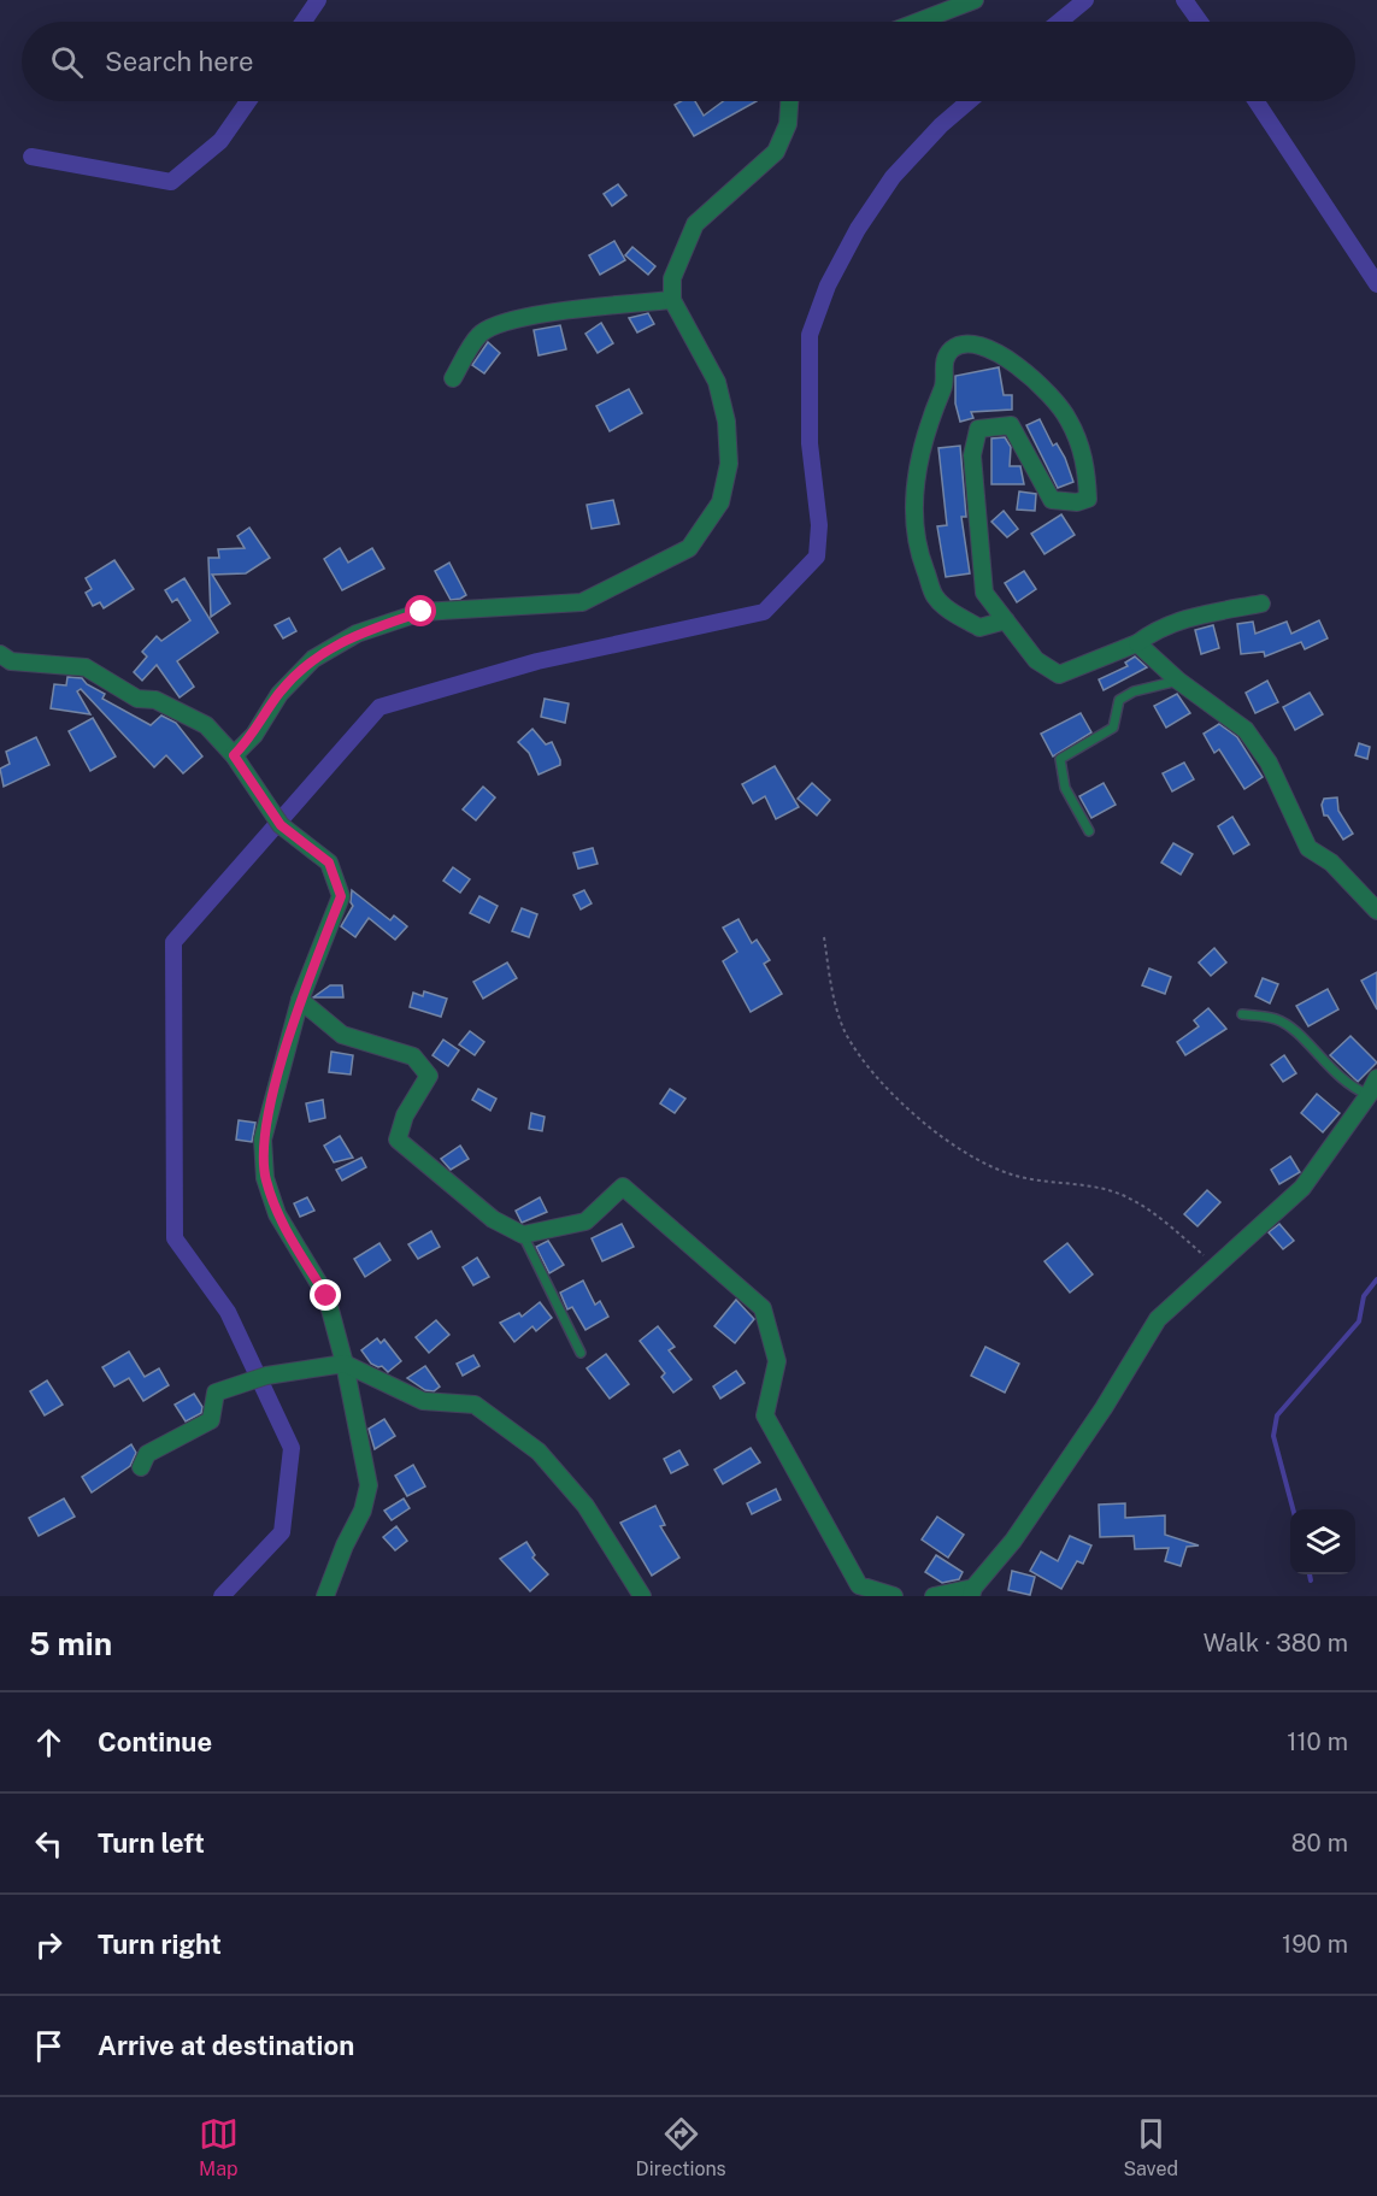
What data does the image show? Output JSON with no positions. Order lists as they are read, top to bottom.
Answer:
{
  "page": {
    "search": "Search here",
    "heading": ["5 min", "Walk · 380 m"],
    "list": [
      ["Continue", "110 m"],
      ["Turn left", "80 m"],
      ["Turn right", "190 m"],
      "Arrive at destination"
    ],
    "nav": ["Map", "Directions", "Saved"]
  }
}
